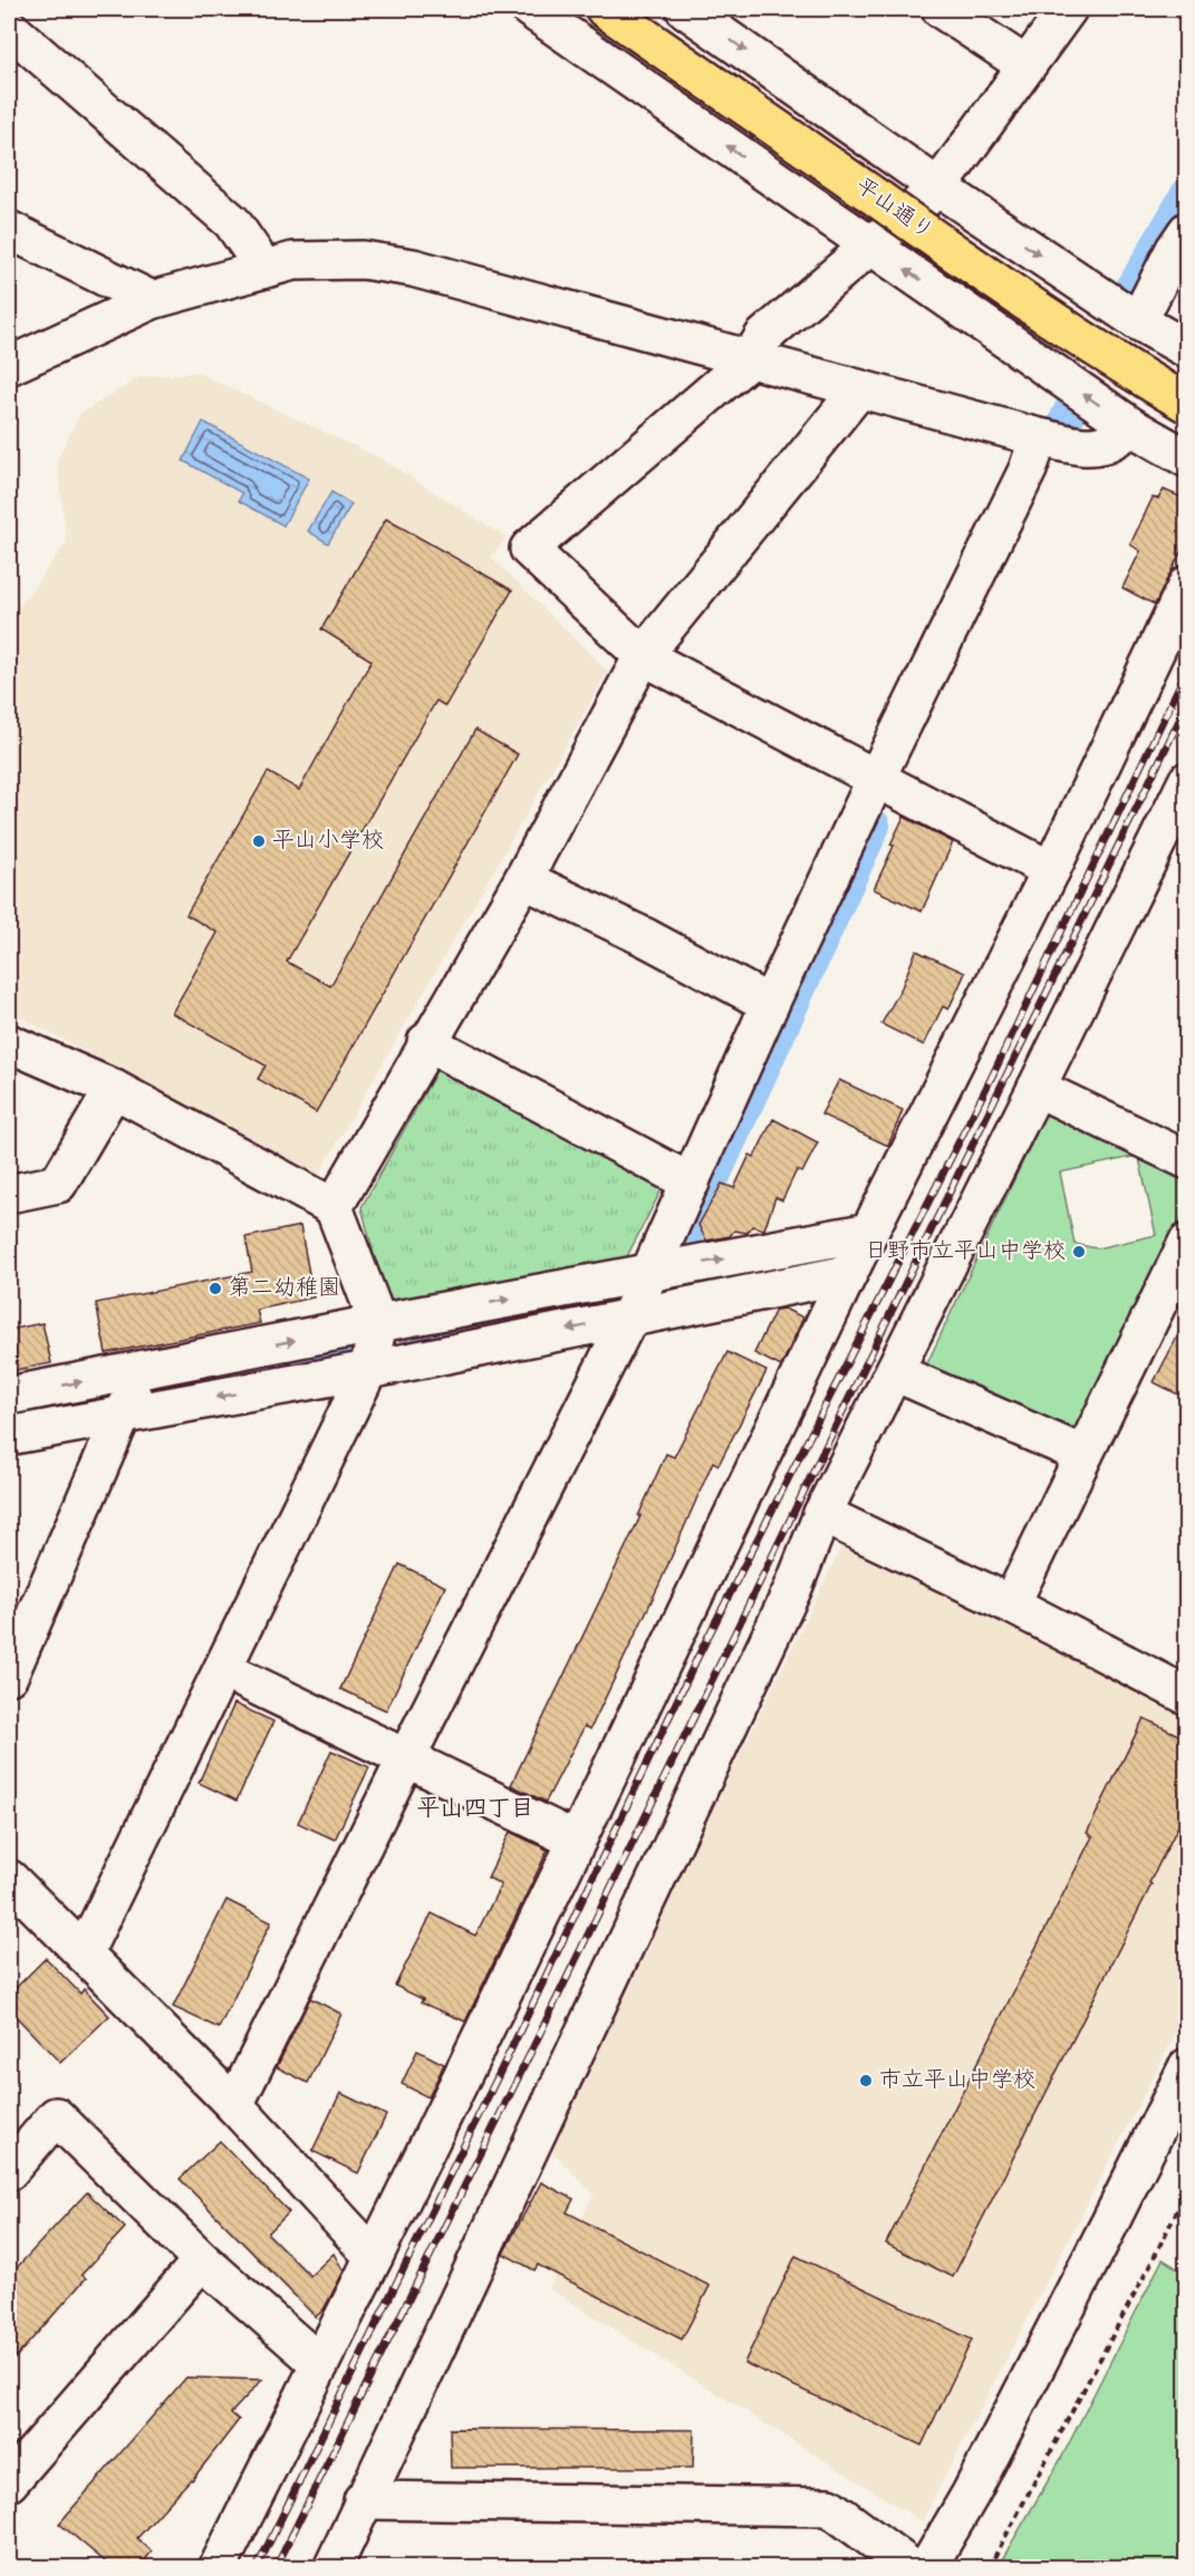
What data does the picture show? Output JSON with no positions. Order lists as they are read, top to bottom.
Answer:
{
  "streets": {
    "main road": ["平山通り"]
  },
  "districts": ["平山四丁目"],
  "places": [
    "平山小学校",
    "日野市立平山中学校",
    "第二幼稚園",
    "市立平山中学校"
  ]
}
